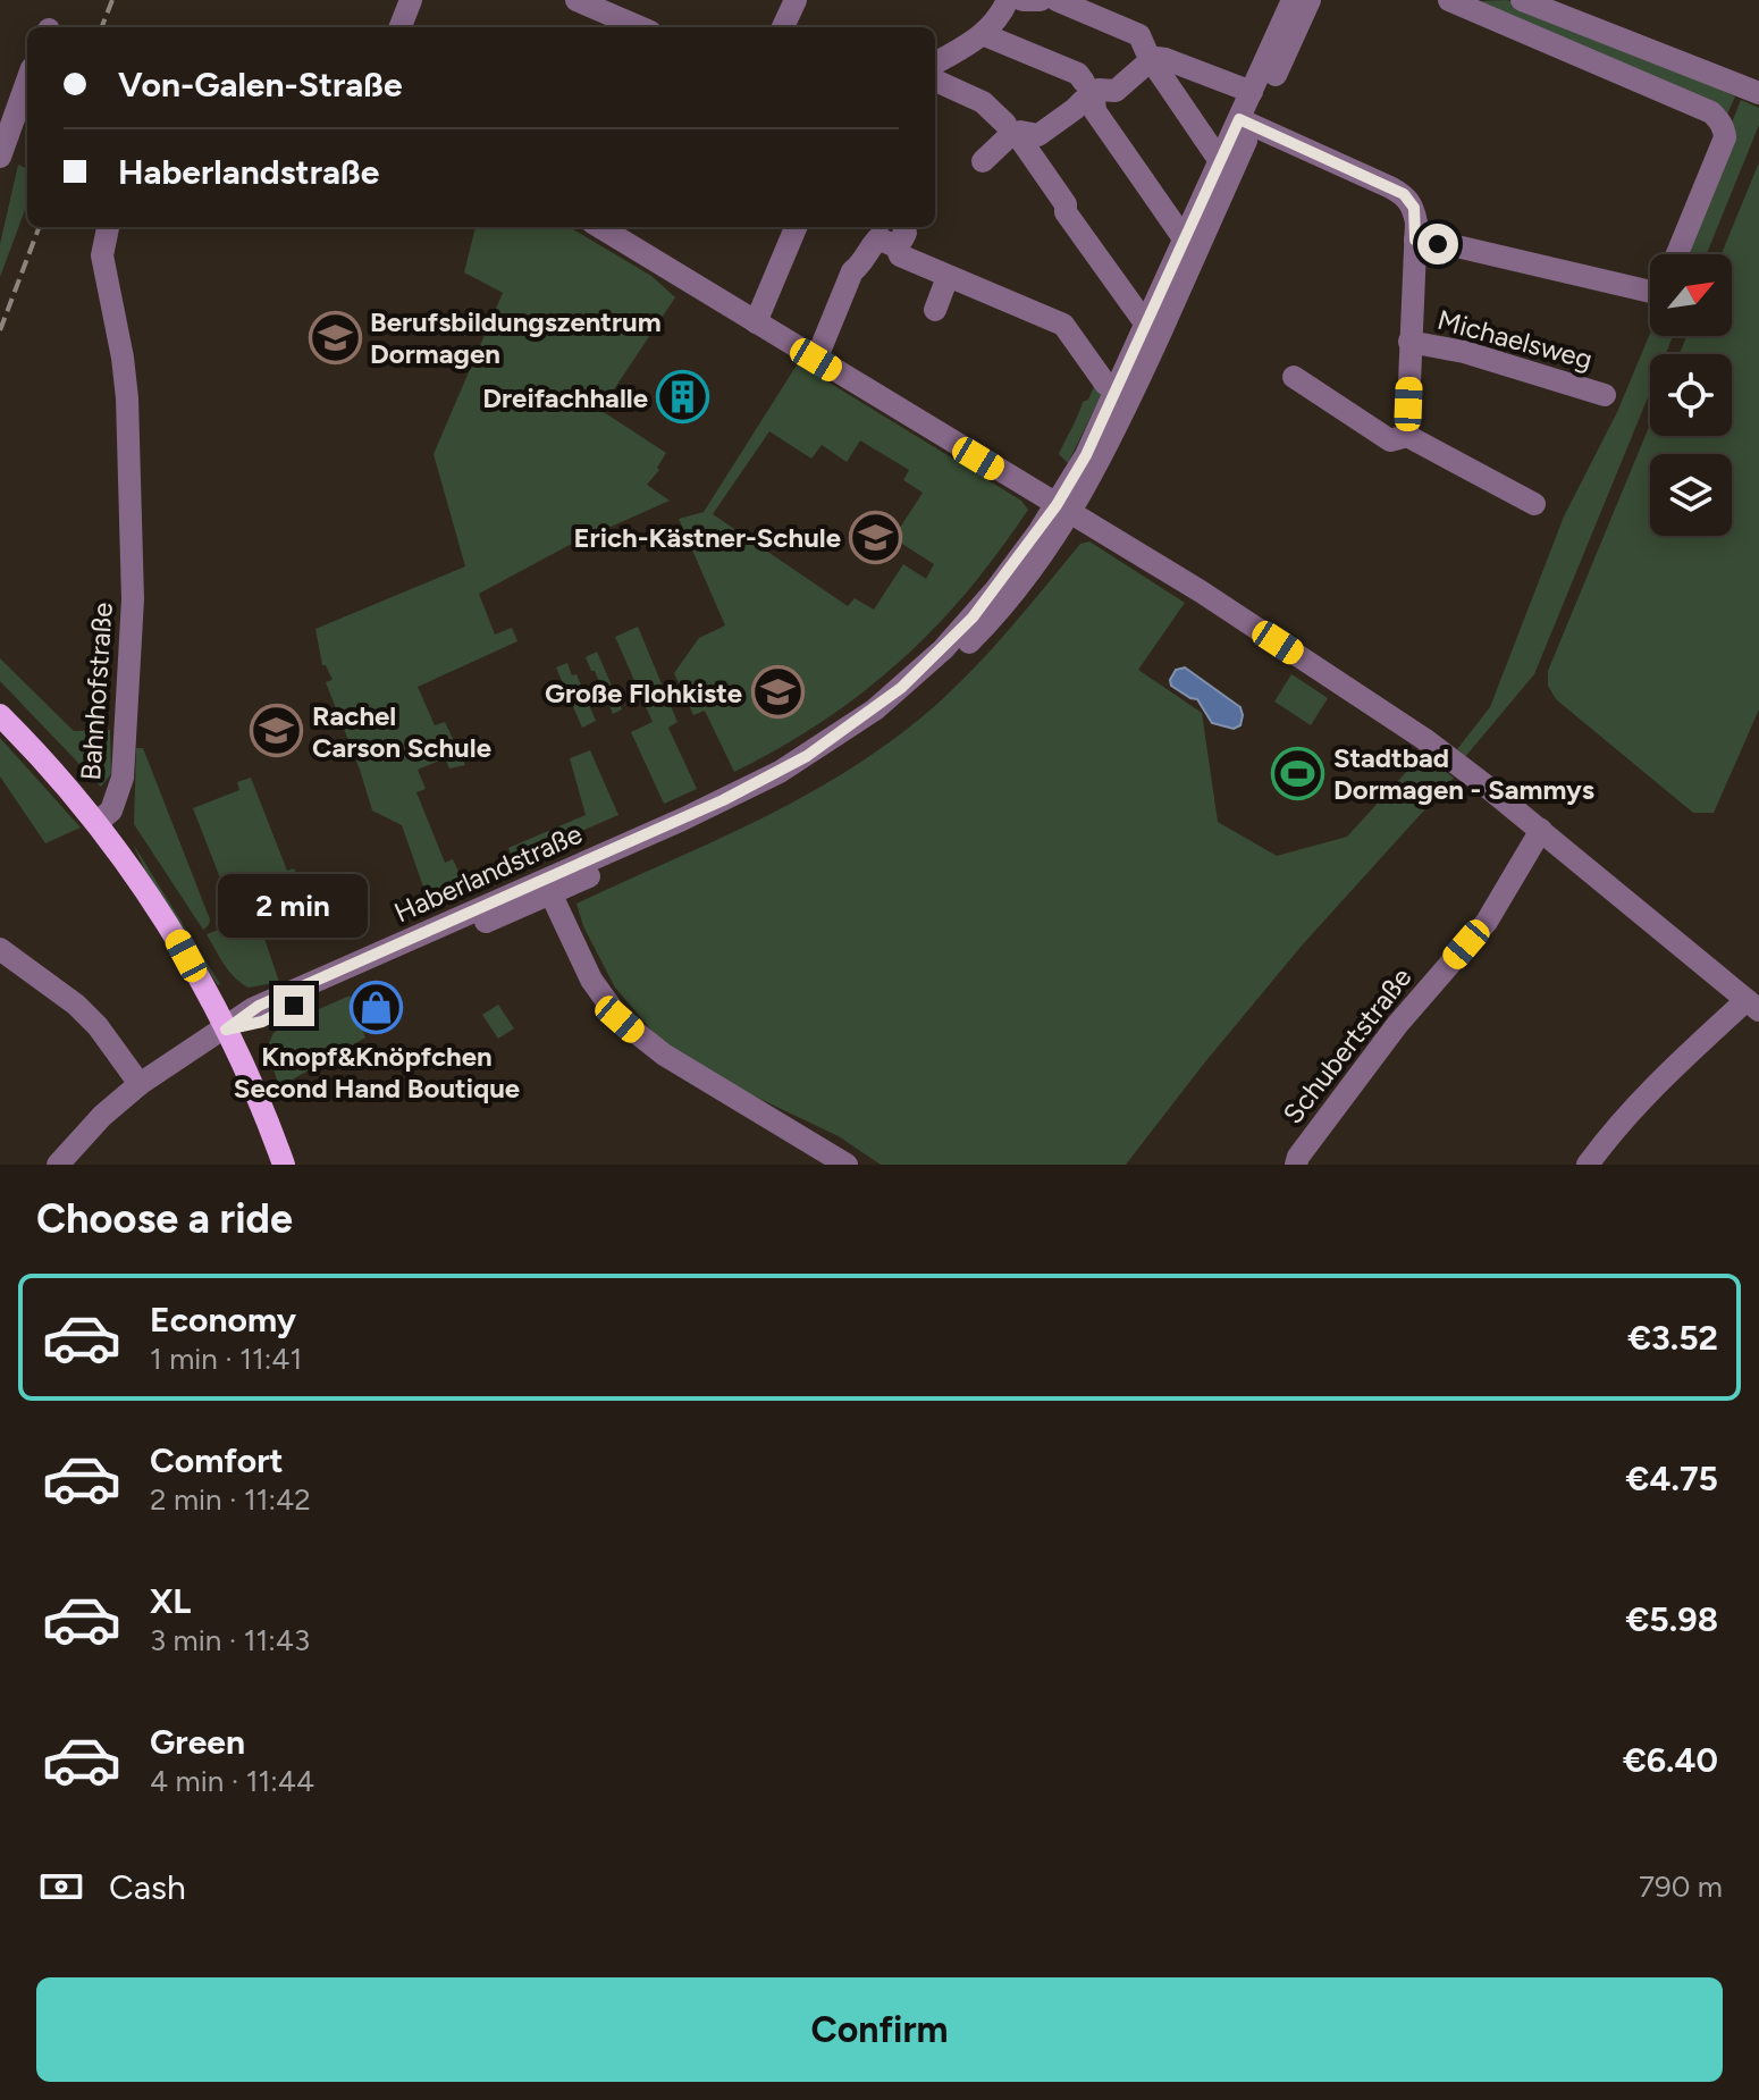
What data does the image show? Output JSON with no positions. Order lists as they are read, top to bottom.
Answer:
{
  "streets": {
    "street": [
      "Michaelsweg",
      "Bahnhofstraße",
      "Haberlandstraße",
      "Schubertstraße"
    ]
  },
  "places": {
    "school or university": [
      "Berufsbildungszentrum Dormagen",
      "Erich-Kästner-Schule",
      "Große Flohkiste",
      "Rachel Carson Schule"
    ],
    "building": ["Dreifachhalle"],
    "sports": ["Stadtbad Dormagen - Sammys"],
    "shop": ["Knopf&Knöpfchen Second Hand Boutique"]
  },
  "north": "top right",
  "page": {
    "banner": ["Von-Galen-Straße", "Haberlandstraße"],
    "bubble": "2 min",
    "heading": "Choose a ride",
    "list": [
      {
        "name": "Economy",
        "note": "1 min · 11:41",
        "value": "€3.52"
      },
      {
        "name": "Comfort",
        "note": "2 min · 11:42",
        "value": "€4.75"
      },
      {
        "name": "XL",
        "note": "3 min · 11:43",
        "value": "€5.98"
      },
      {
        "name": "Green",
        "note": "4 min · 11:44",
        "value": "€6.40"
      }
    ],
    "pay": ["Cash", "790 m"],
    "buttons": "Confirm"
  }
}
